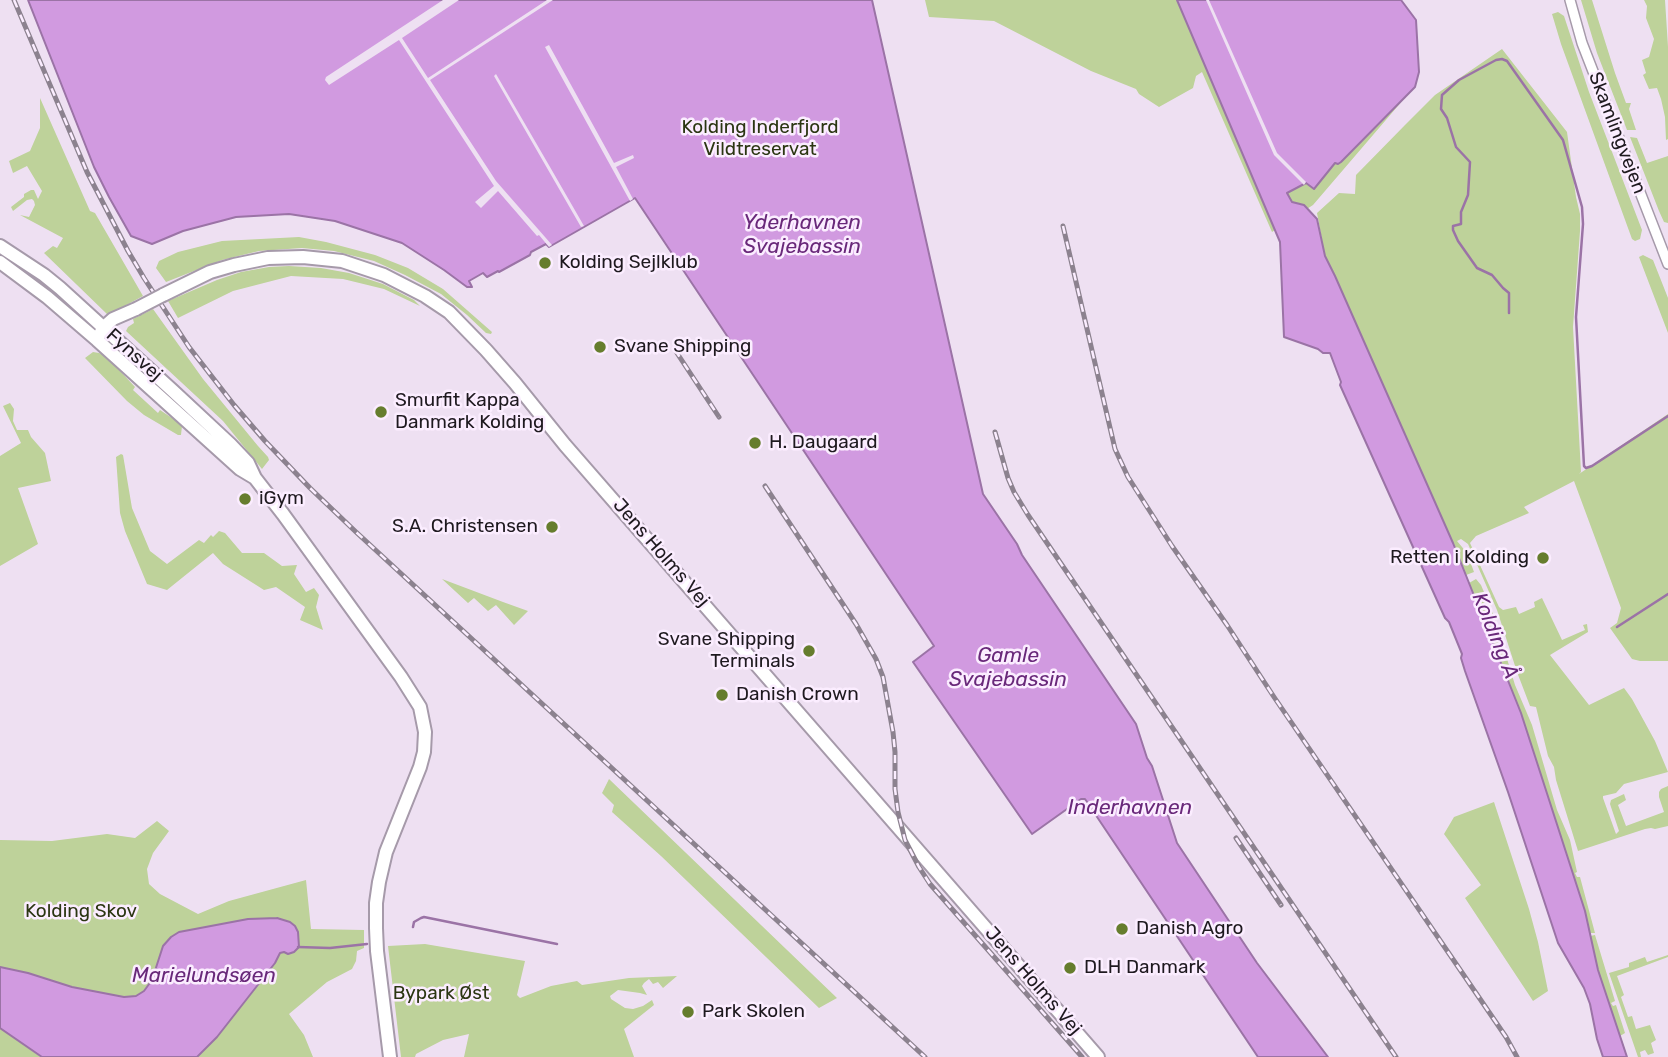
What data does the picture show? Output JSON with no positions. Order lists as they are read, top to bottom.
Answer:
{
  "streets": {
    "main road": ["Fynsvej", "Jens Holms Vej"],
    "street": ["Skamlingvejen"]
  },
  "crossings": [
    ["Fynsvej", "Jens Holms Vej"]
  ],
  "water": [
    "Yderhavnen Svajebassin",
    "Kolding Å",
    "Gamle Svajebassin",
    "Inderhavnen",
    "Marielundsøen"
  ],
  "parks": ["Kolding Inderfjord Vildtreservat", "Kolding Skov", "Bypark Øst"],
  "places": [
    "Kolding Sejlklub",
    "Svane Shipping",
    "Smurfit Kappa Danmark Kolding",
    "H. Daugaard",
    "iGym",
    "S.A. Christensen",
    "Retten i Kolding",
    "Svane Shipping Terminals",
    "Danish Crown",
    "Danish Agro",
    "DLH Danmark",
    "Park Skolen"
  ]
}
